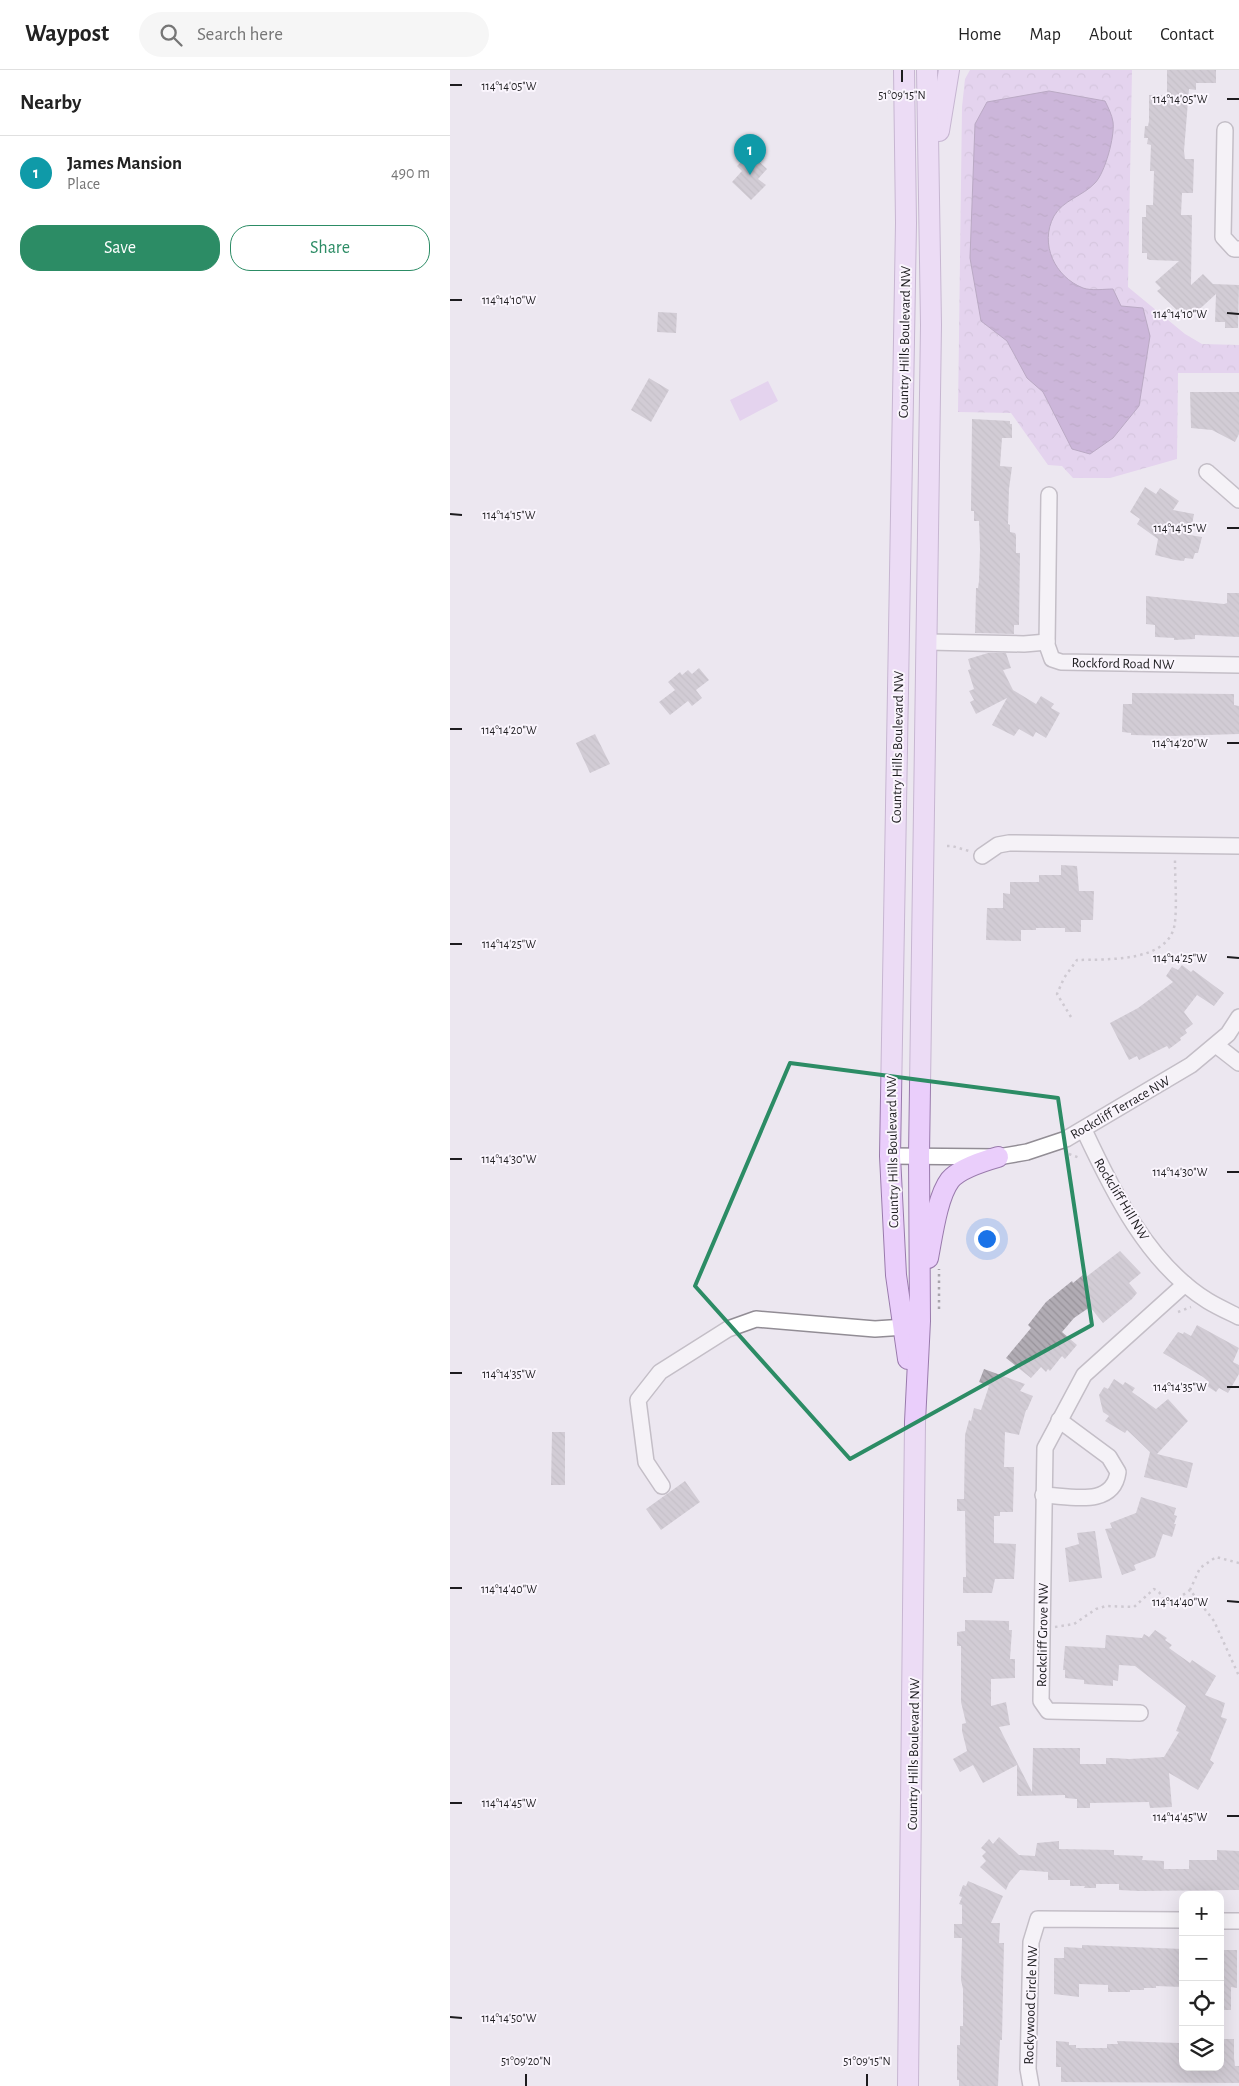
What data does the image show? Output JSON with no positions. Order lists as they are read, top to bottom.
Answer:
{
  "streets": {
    "main road": ["Country Hills Boulevard NW"],
    "street": [
      "Rockford Road NW",
      "Rockcliff Terrace NW",
      "Rockcliff Hill NW",
      "Rockcliff Grove NW",
      "Rockywood Circle NW"
    ]
  },
  "crossings": [
    ["Country Hills Boulevard NW", "Rockcliff Terrace NW"],
    ["Rockcliff Terrace NW", "Rockcliff Hill NW"],
    ["Rockcliff Hill NW", "Rockcliff Grove NW"]
  ],
  "page": {
    "header": "Waypost",
    "search": "Search here",
    "nav": [
      "Home",
      "Map",
      "About",
      "Contact"
    ],
    "heading": "Nearby",
    "pins": "1",
    "list": [
      {
        "mark": "1",
        "name": "James Mansion",
        "note": "Place",
        "value": "490 m"
      }
    ],
    "buttons": ["Save", "Share"],
    "map_buttons": ["+", "−"]
  },
  "coordinates": [
    "114°14'05\"W",
    "51°09'15\"N",
    "114°14'10\"W",
    "114°14'15\"W",
    "114°14'20\"W",
    "114°14'25\"W",
    "114°14'30\"W",
    "114°14'35\"W",
    "114°14'40\"W",
    "114°14'45\"W",
    "114°14'50\"W",
    "51°09'20\"N"
  ]
}
